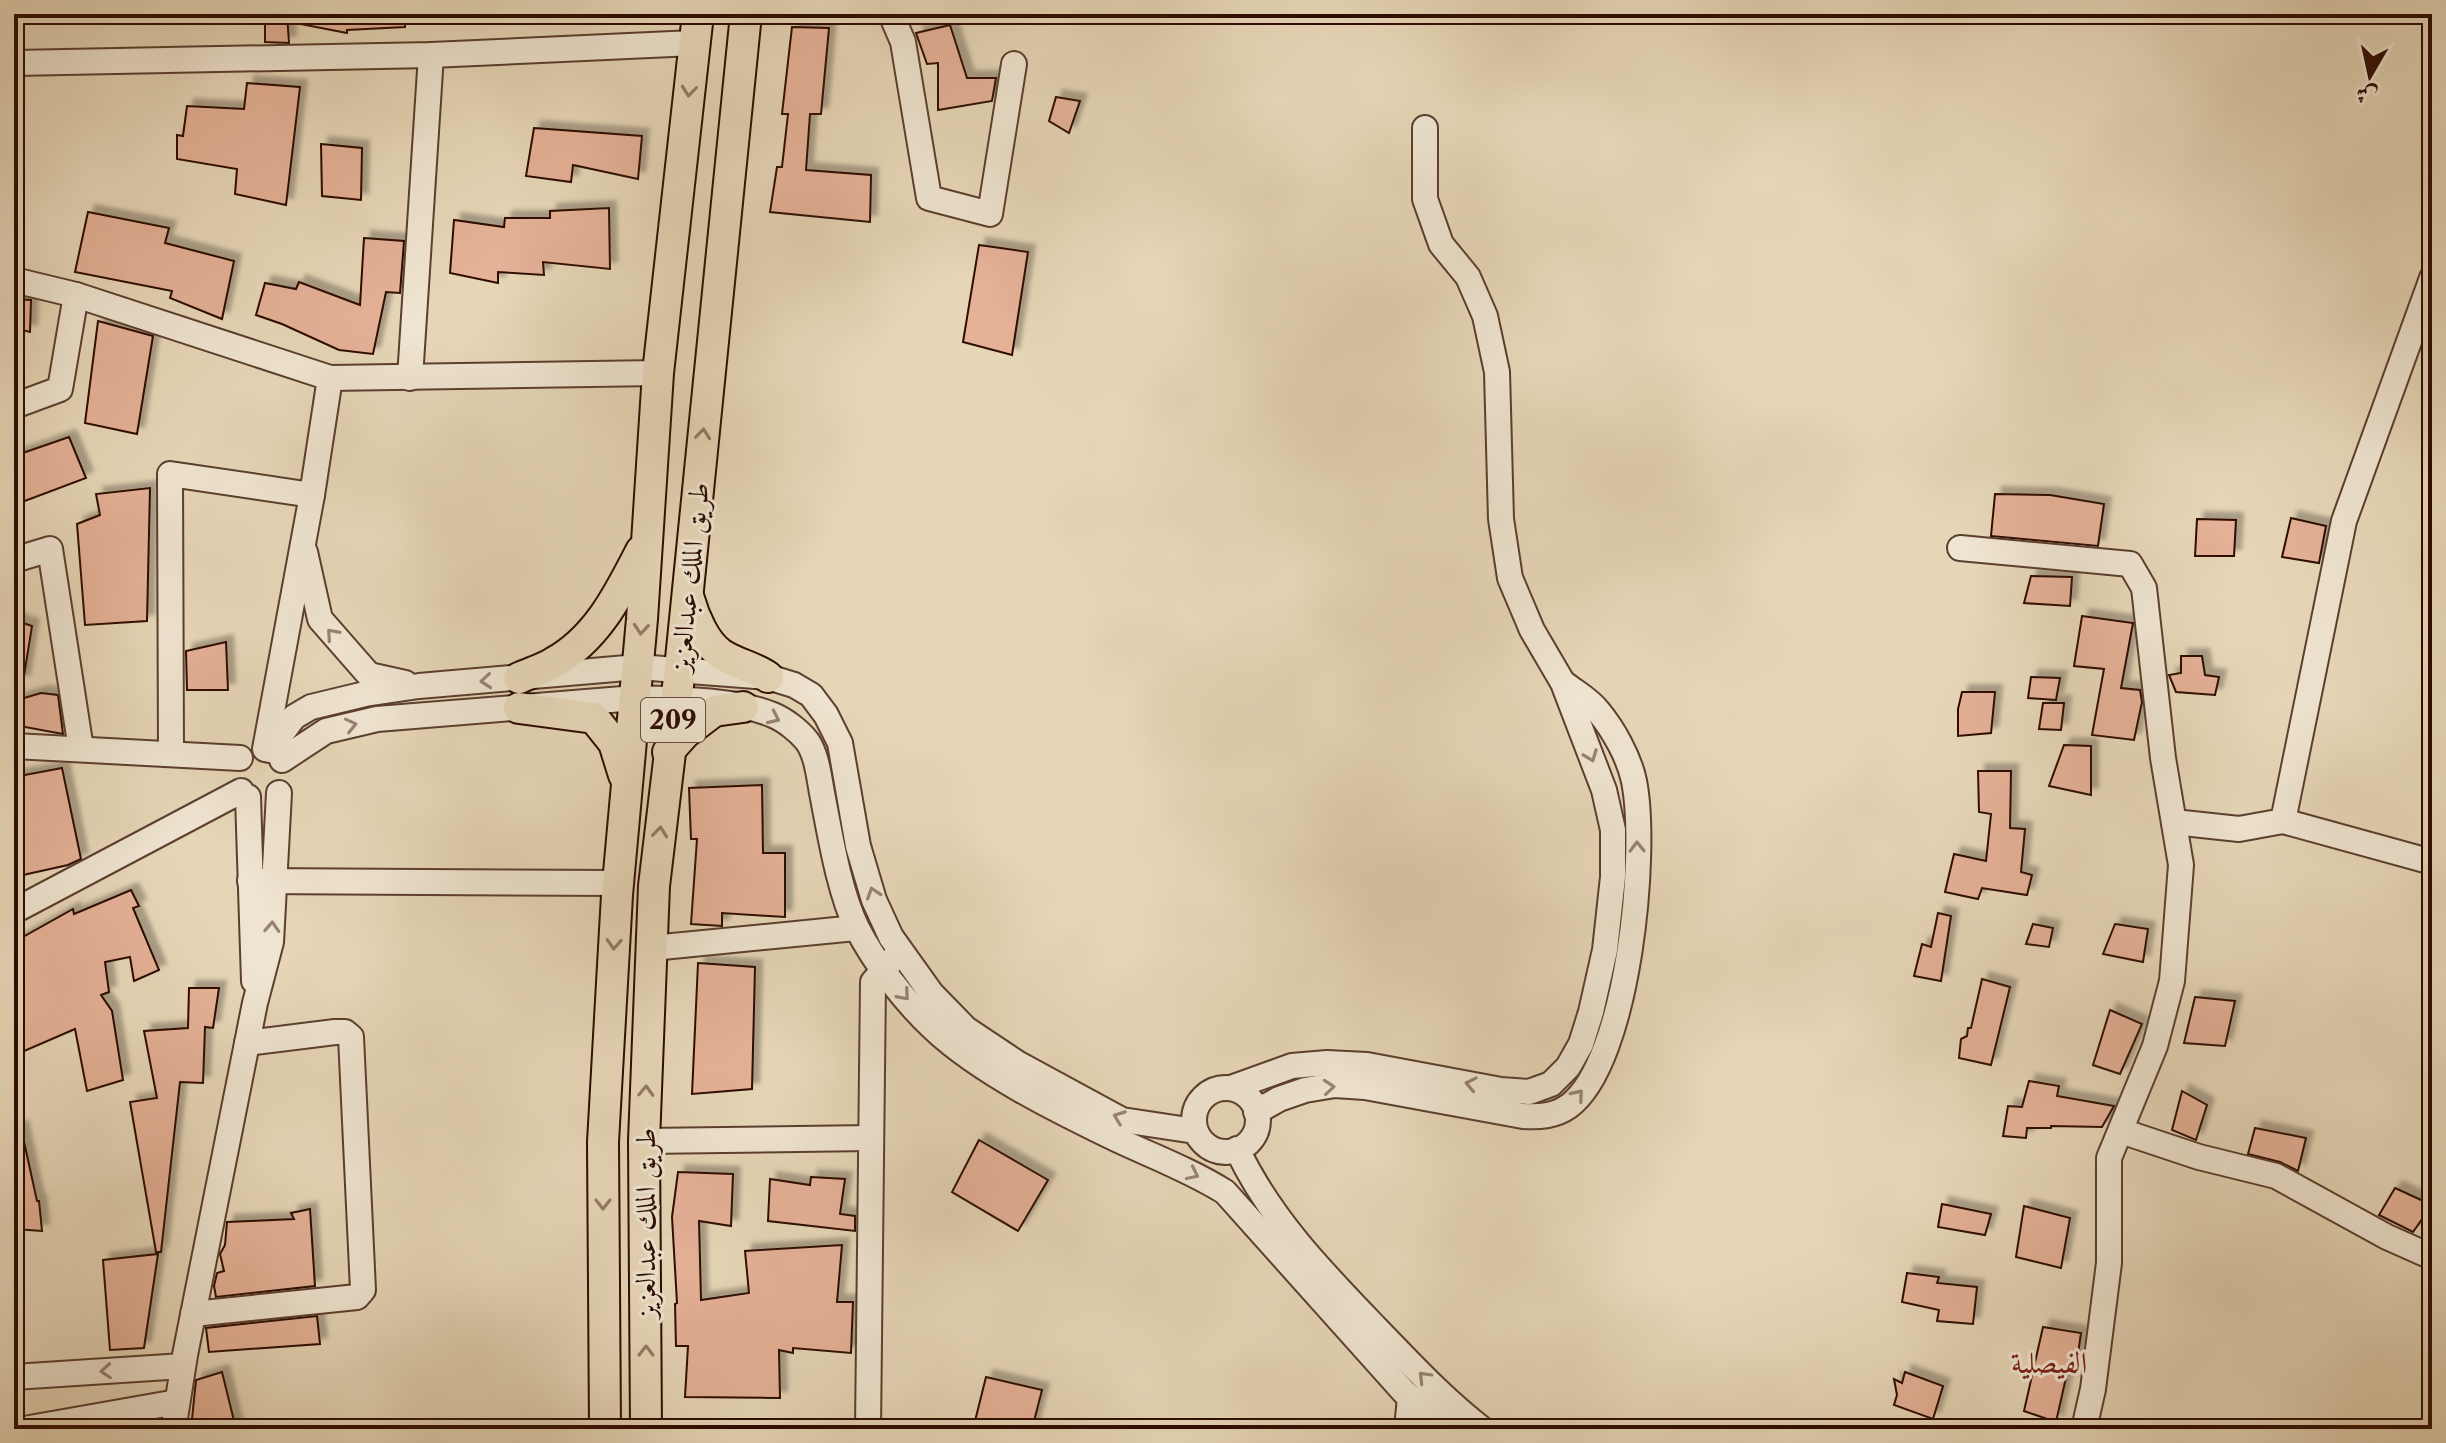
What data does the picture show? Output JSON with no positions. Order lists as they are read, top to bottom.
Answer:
{
  "streets": {
    "main road": ["طريق الملك عبدالعزيز", "209"]
  },
  "districts": ["الفيصلية"],
  "north": "bottom"
}
